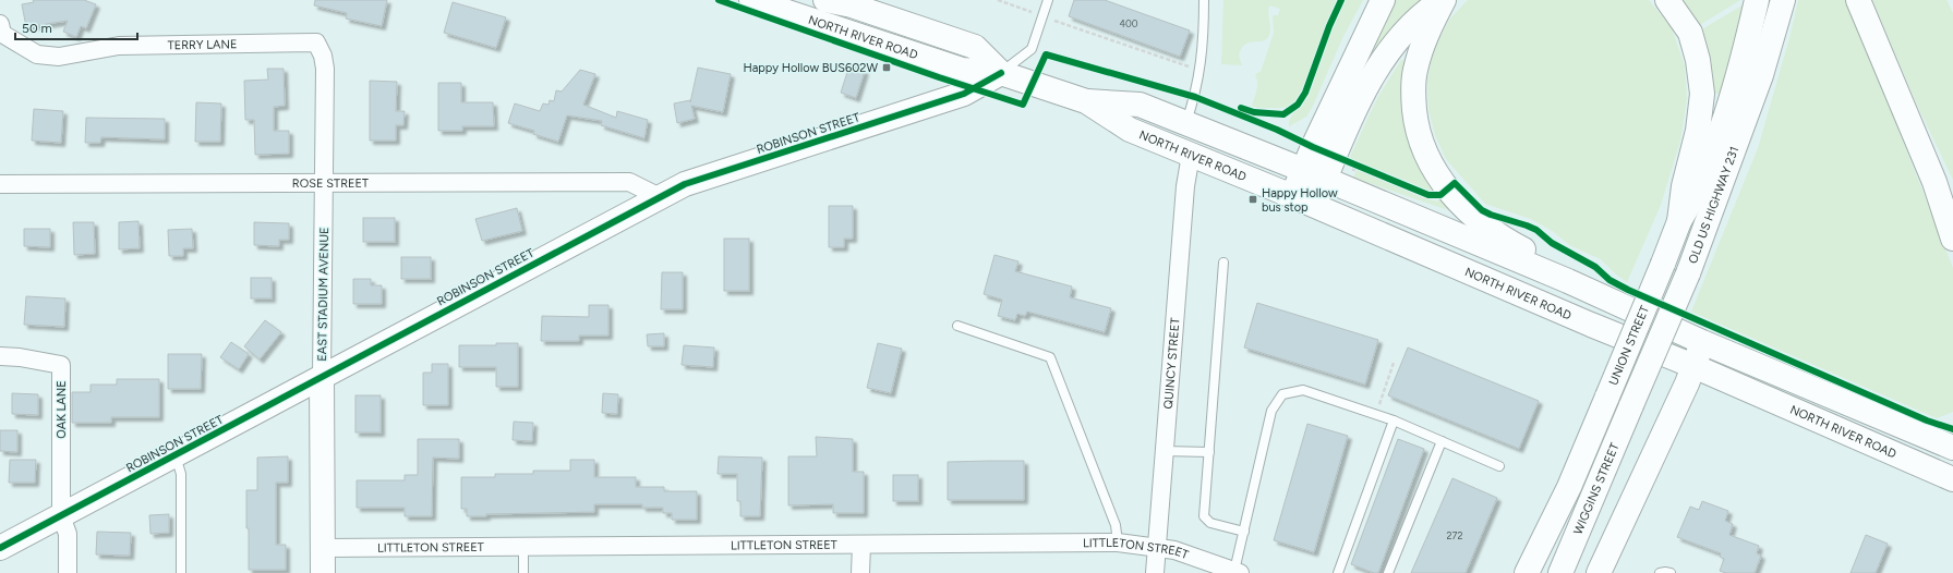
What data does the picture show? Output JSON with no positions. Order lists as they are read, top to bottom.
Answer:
{
  "streets": {
    "main road": [
      "NORTH RIVER ROAD",
      "ROBINSON STREET",
      "OLD US HIGHWAY 231",
      "EAST STADIUM AVENUE",
      "UNION STREET",
      "WIGGINS STREET"
    ],
    "street": [
      "TERRY LANE",
      "ROSE STREET",
      "QUINCY STREET",
      "OAK LANE",
      "LITTLETON STREET"
    ]
  },
  "crossings": [
    ["NORTH RIVER ROAD", "ROBINSON STREET"],
    ["NORTH RIVER ROAD", "QUINCY STREET"],
    ["TERRY LANE", "EAST STADIUM AVENUE"],
    ["ROBINSON STREET", "ROSE STREET"],
    ["ROBINSON STREET", "EAST STADIUM AVENUE"],
    ["ROBINSON STREET", "OAK LANE"],
    ["ROSE STREET", "EAST STADIUM AVENUE"],
    ["OLD US HIGHWAY 231", "UNION STREET"],
    ["OLD US HIGHWAY 231", "WIGGINS STREET"],
    ["EAST STADIUM AVENUE", "LITTLETON STREET"],
    ["QUINCY STREET", "LITTLETON STREET"]
  ],
  "places": {
    "transit": ["Happy Hollow BUS602W", "Happy Hollow bus stop"]
  },
  "house_numbers": ["400", "272"],
  "scale_bar": "50 m"
}
